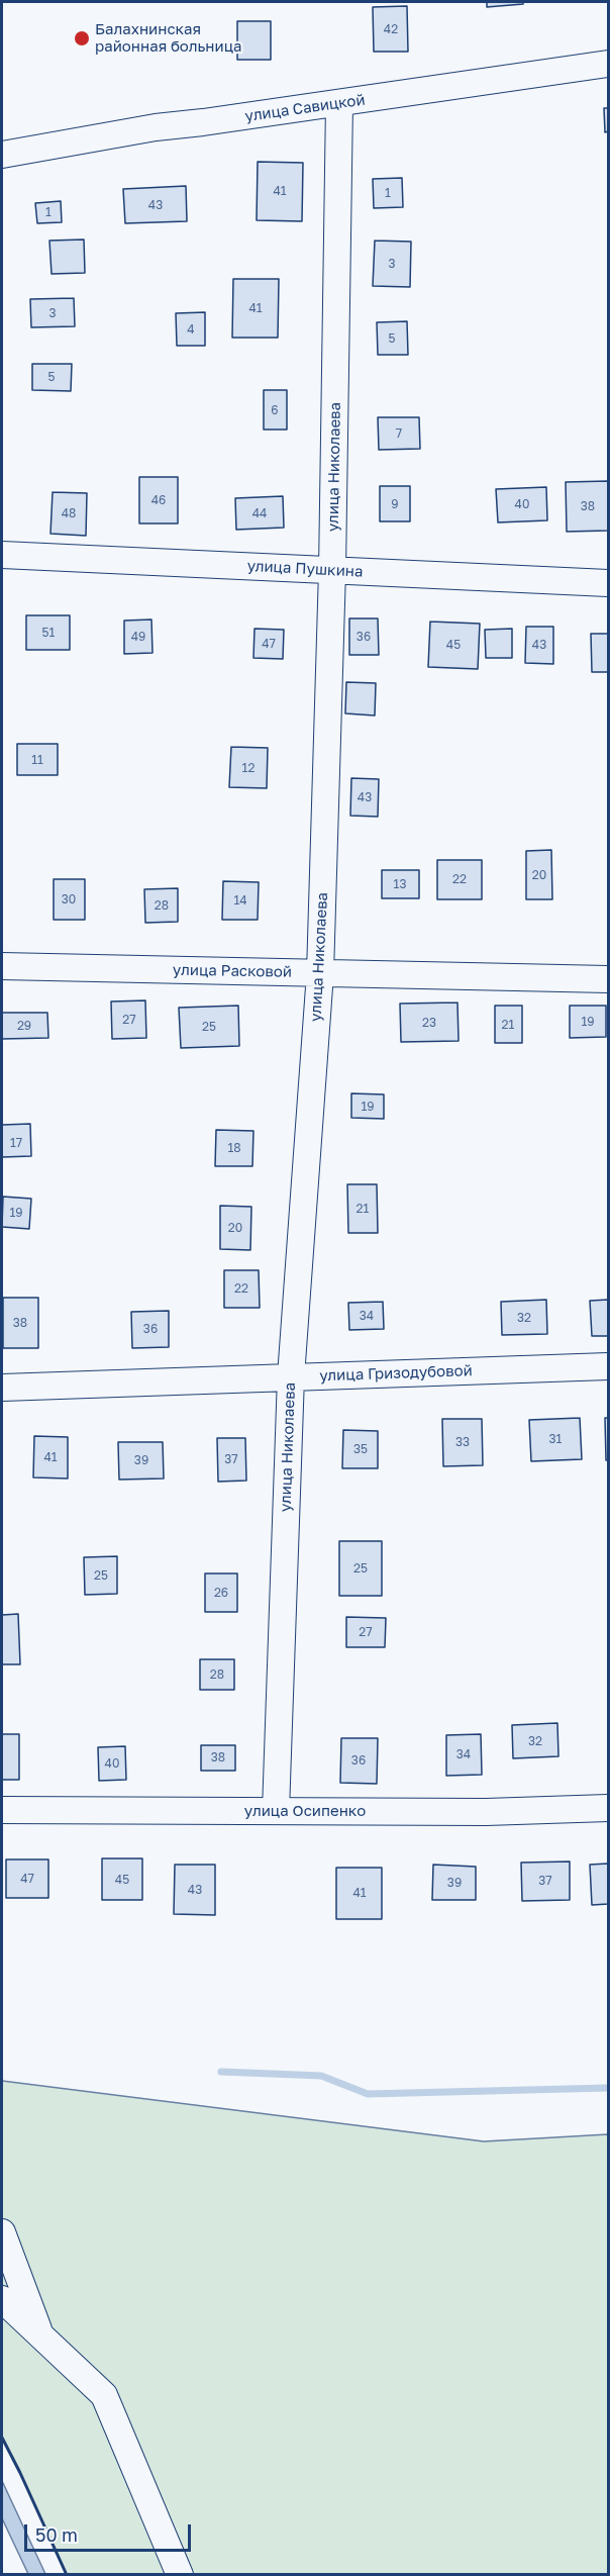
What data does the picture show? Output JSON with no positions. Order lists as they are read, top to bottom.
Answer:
{
  "streets": {
    "street": [
      "улица Савицкой",
      "улица Николаева",
      "улица Пушкина",
      "улица Расковой",
      "улица Гризодубовой",
      "улица Осипенко"
    ]
  },
  "crossings": [
    ["улица Савицкой", "улица Николаева"],
    ["улица Николаева", "улица Пушкина"],
    ["улица Николаева", "улица Расковой"],
    ["улица Николаева", "улица Гризодубовой"],
    ["улица Николаева", "улица Осипенко"]
  ],
  "places": ["Балахнинская районная больница"],
  "house_numbers": [
    "42",
    "41",
    "1",
    "43",
    "1",
    "3",
    "41",
    "3",
    "4",
    "5",
    "5",
    "6",
    "7",
    "46",
    "9",
    "40",
    "38",
    "48",
    "44",
    "51",
    "49",
    "36",
    "47",
    "45",
    "43",
    "11",
    "12",
    "43",
    "20",
    "22",
    "13",
    "30",
    "14",
    "28",
    "27",
    "19",
    "23",
    "21",
    "29",
    "25",
    "19",
    "17",
    "18",
    "21",
    "19",
    "20",
    "22",
    "34",
    "32",
    "38",
    "36",
    "31",
    "33",
    "35",
    "41",
    "37",
    "39",
    "25",
    "25",
    "26",
    "27",
    "28",
    "32",
    "34",
    "38",
    "36",
    "40",
    "47",
    "45",
    "37",
    "39",
    "43",
    "41"
  ],
  "scale_bar": "50 m"
}
